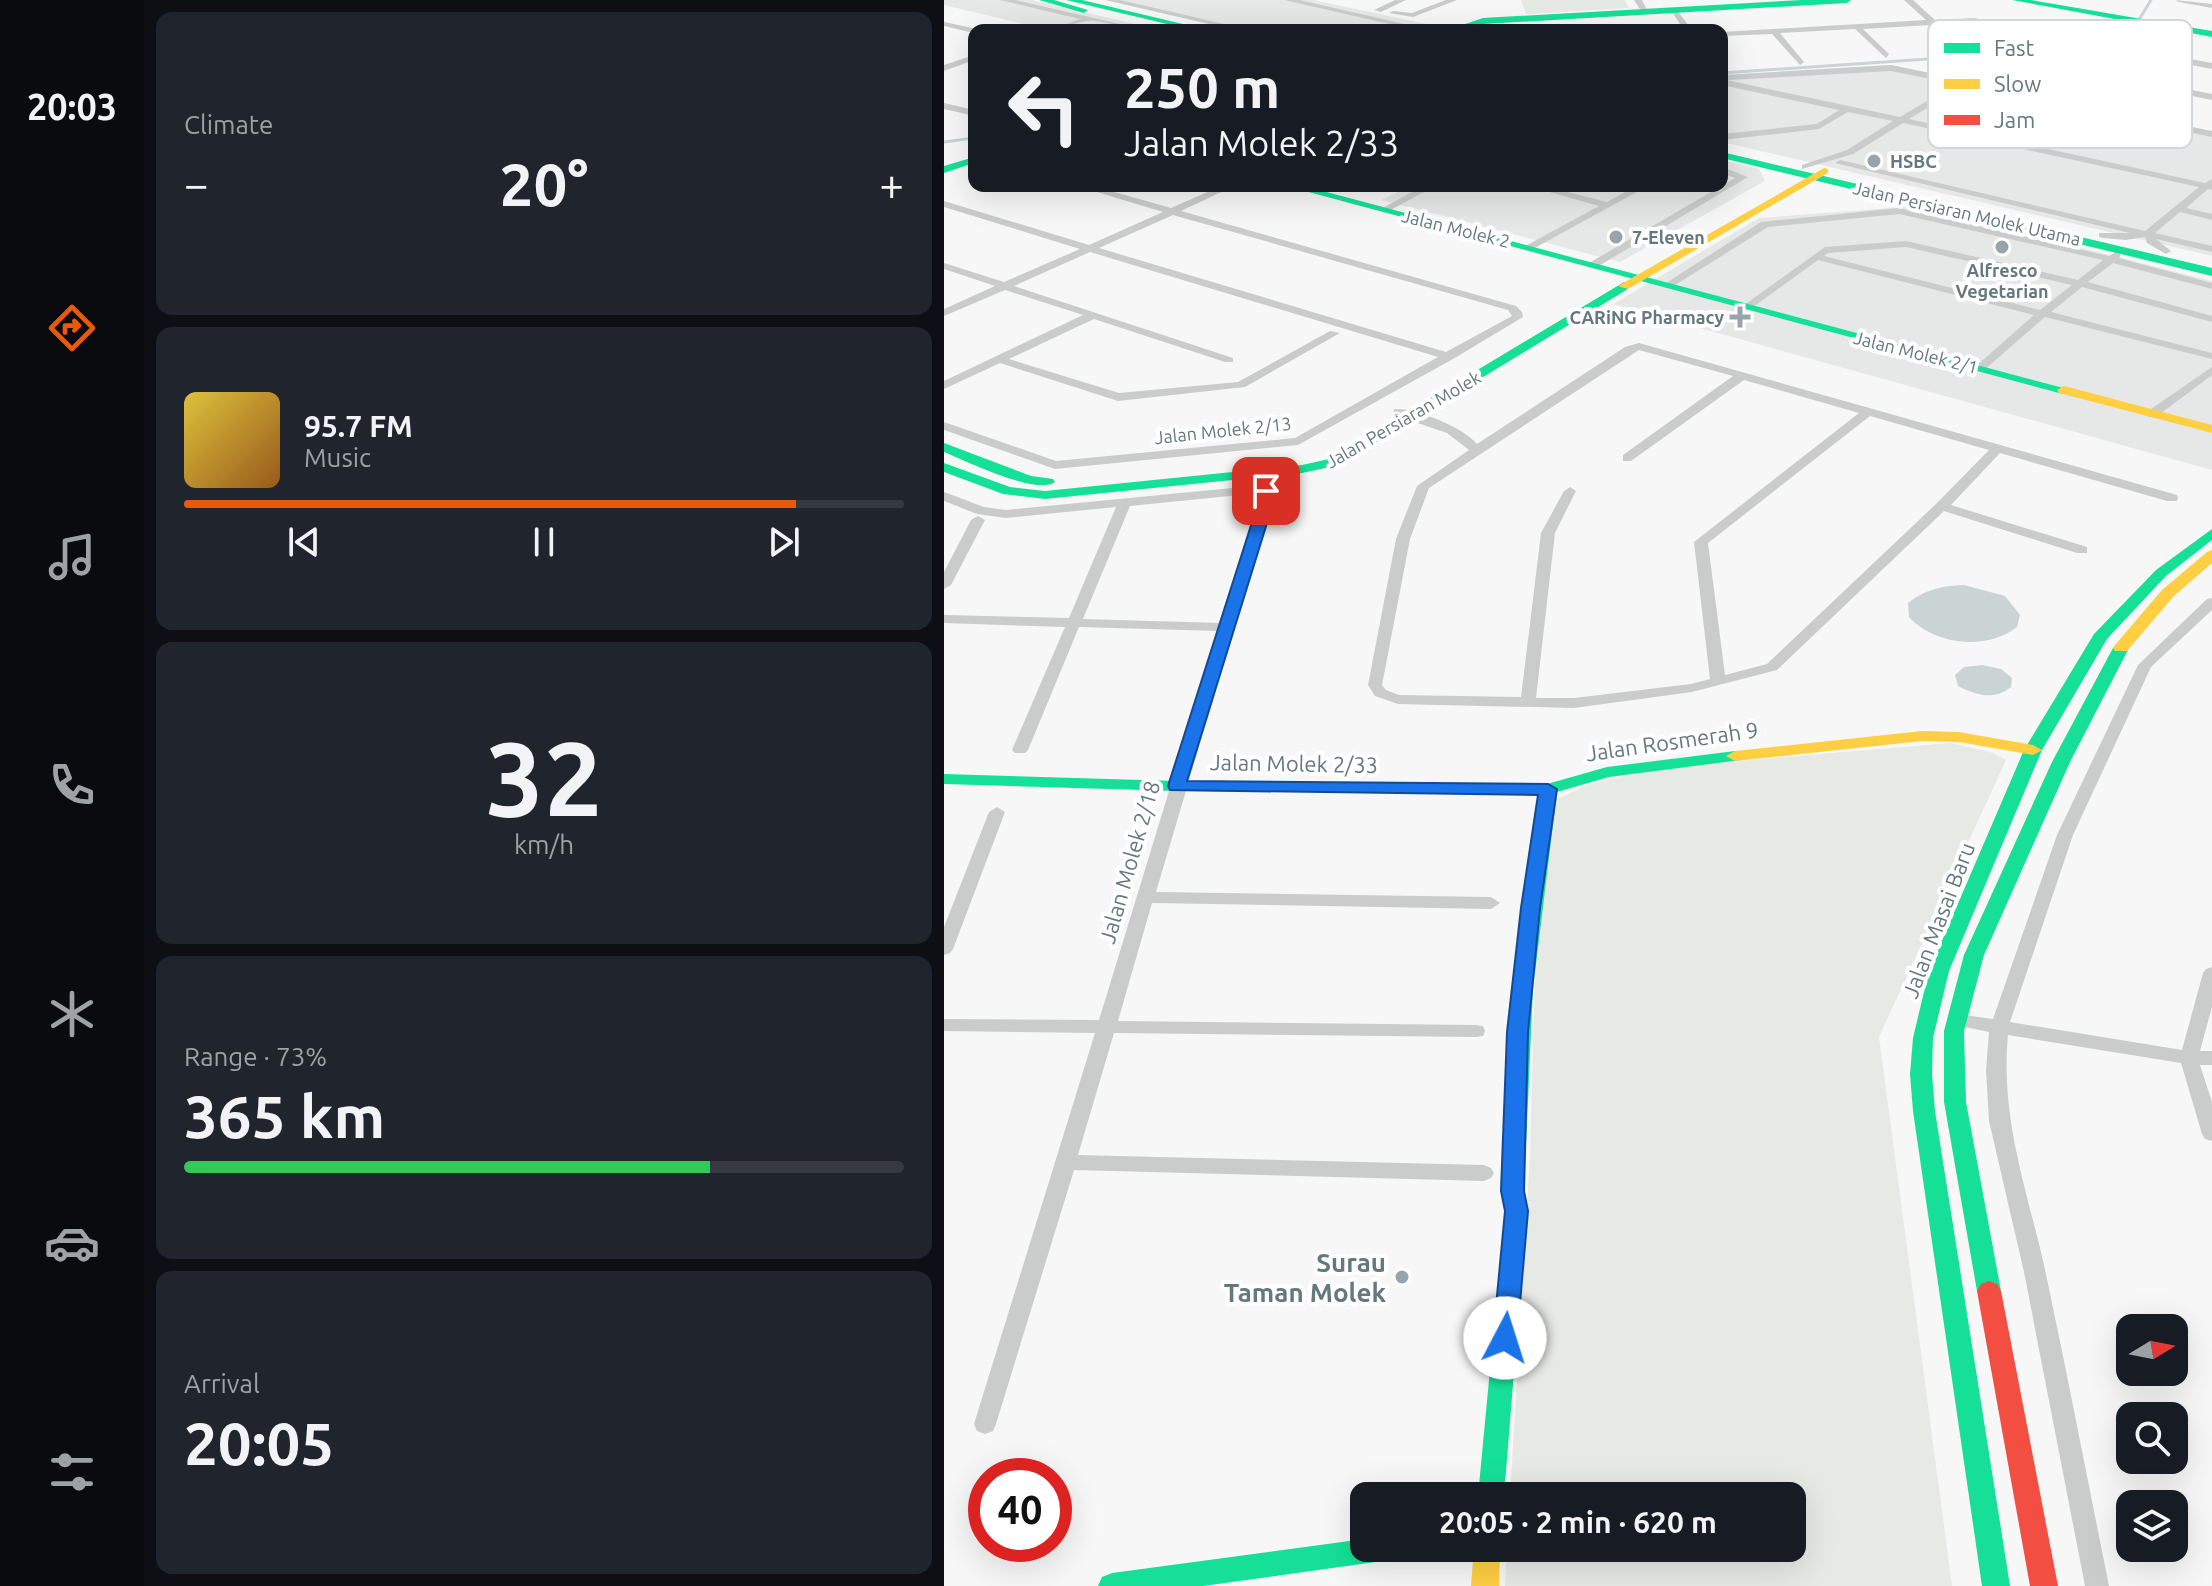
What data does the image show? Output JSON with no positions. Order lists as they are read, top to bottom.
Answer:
{
  "streets": {
    "main road": [
      "Jalan Persiaran Molek Utama",
      "Jalan Molek 2",
      "Jalan Molek 2/1",
      "Jalan Persiaran Molek",
      "Jalan Rosmerah 9",
      "Jalan Molek 2/33",
      "Jalan Masai Baru"
    ],
    "street": ["Jalan Molek 2/13", "Jalan Molek 2/18"]
  },
  "crossings": [
    ["Jalan Persiaran Molek Utama", "Jalan Persiaran Molek"],
    ["Jalan Molek 2", "Jalan Molek 2/1"],
    ["Jalan Molek 2", "Jalan Persiaran Molek"],
    ["Jalan Molek 2/1", "Jalan Persiaran Molek"],
    ["Jalan Rosmerah 9", "Jalan Molek 2/33"],
    ["Jalan Rosmerah 9", "Jalan Masai Baru"],
    ["Jalan Molek 2/33", "Jalan Molek 2/18"]
  ],
  "places": {
    "other": [
      "HSBC",
      "7-Eleven",
      "Alfresco Vegetarian",
      "Surau Taman Molek"
    ],
    "health": ["CARiNG Pharmacy"]
  },
  "legend": ["Fast", "Slow", "Jam"],
  "north": "right",
  "page": {
    "tabs": "20:03",
    "tile": [
      "Climate",
      ["32", "km/h"],
      ["Range · 73%", "365 km"],
      ["Arrival", "20:05"]
    ],
    "turn": ["250 m", "Jalan Molek 2/33"],
    "heat": ["−", "20°", "+"],
    "song": ["95.7 FM", "Music"],
    "limit": "40",
    "trip": "20:05 · 2 min · 620 m"
  }
}
